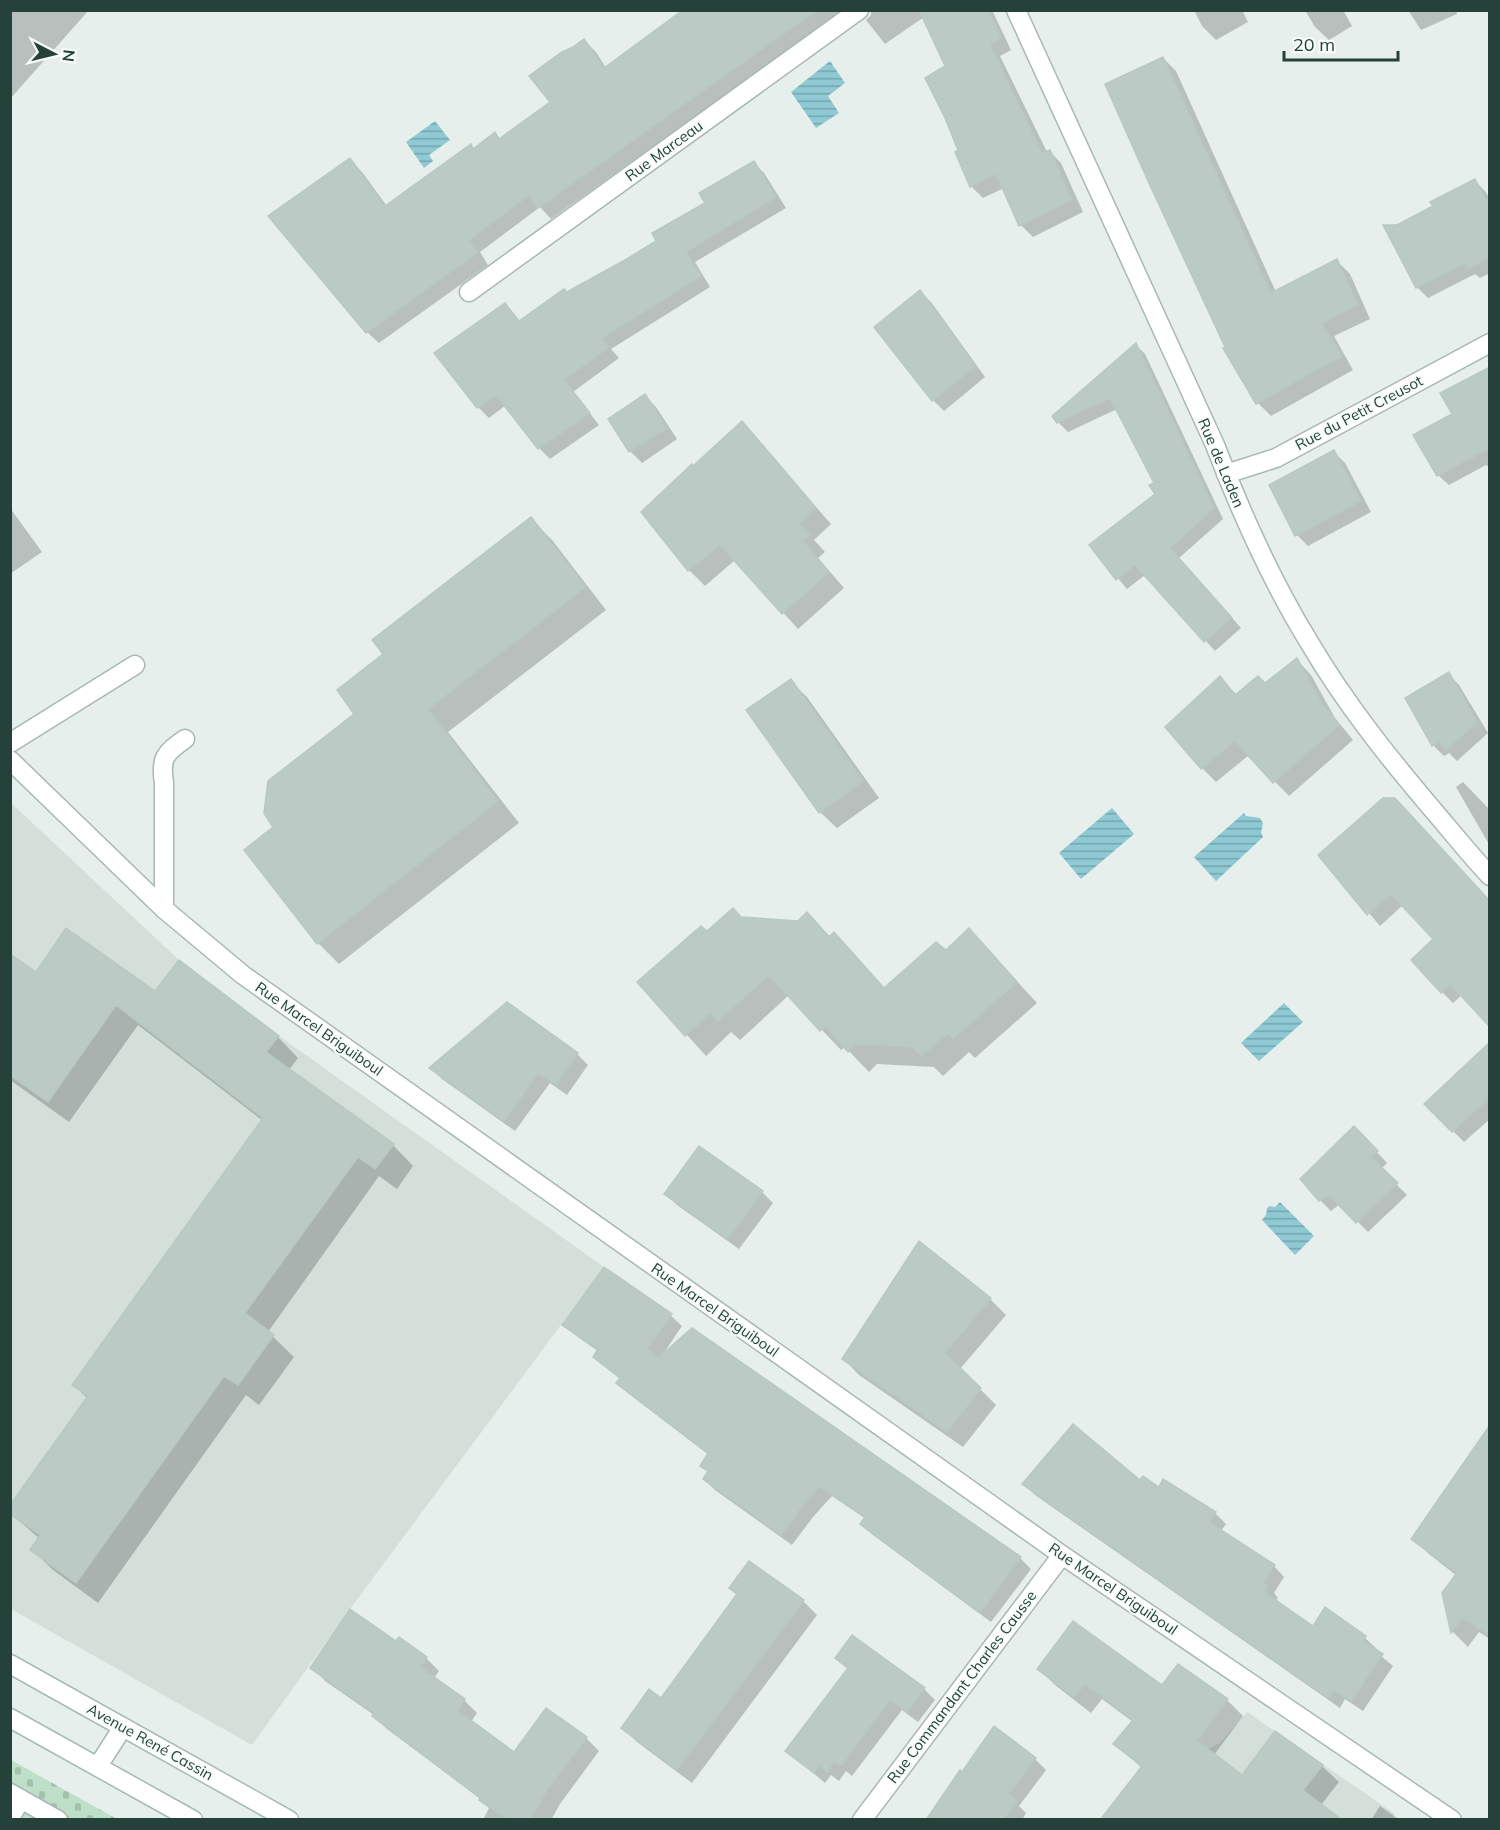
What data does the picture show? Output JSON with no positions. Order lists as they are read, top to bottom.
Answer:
{
  "streets": {
    "street": [
      "Rue Marceau",
      "Rue du Petit Creusot",
      "Rue de Laden",
      "Rue Marcel Briguiboul",
      "Rue Commandant Charles Causse",
      "Avenue René Cassin"
    ]
  },
  "crossings": [
    ["Rue du Petit Creusot", "Rue de Laden"],
    ["Rue Marcel Briguiboul", "Rue Commandant Charles Causse"]
  ],
  "scale_bar": "20 m",
  "north": "right"
}
